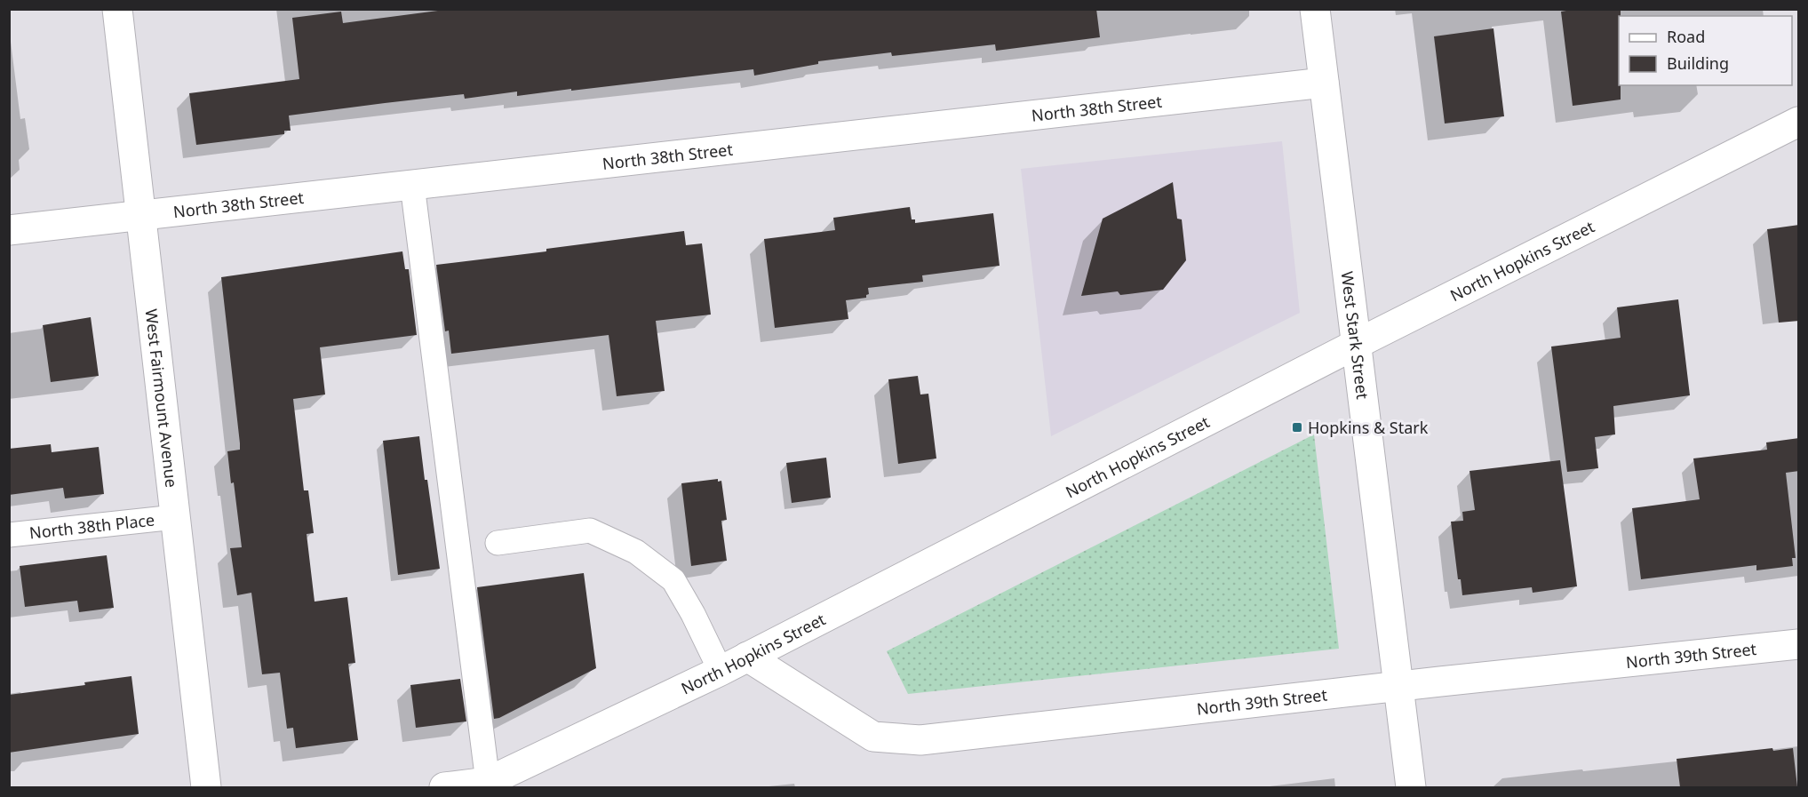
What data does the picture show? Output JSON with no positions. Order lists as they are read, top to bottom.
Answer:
{
  "streets": {
    "street": [
      "North 38th Street",
      "North Hopkins Street",
      "West Stark Street",
      "West Fairmount Avenue",
      "North 39th Street"
    ],
    "lane": ["North 38th Place"]
  },
  "crossings": [
    ["North 38th Street", "West Stark Street"],
    ["North 38th Street", "West Fairmount Avenue"],
    ["North Hopkins Street", "West Stark Street"],
    ["North Hopkins Street", "North 39th Street"],
    ["West Stark Street", "North 39th Street"],
    ["West Fairmount Avenue", "North 38th Place"]
  ],
  "places": {
    "transit": ["Hopkins & Stark"]
  },
  "legend": ["Road", "Building"]
}
